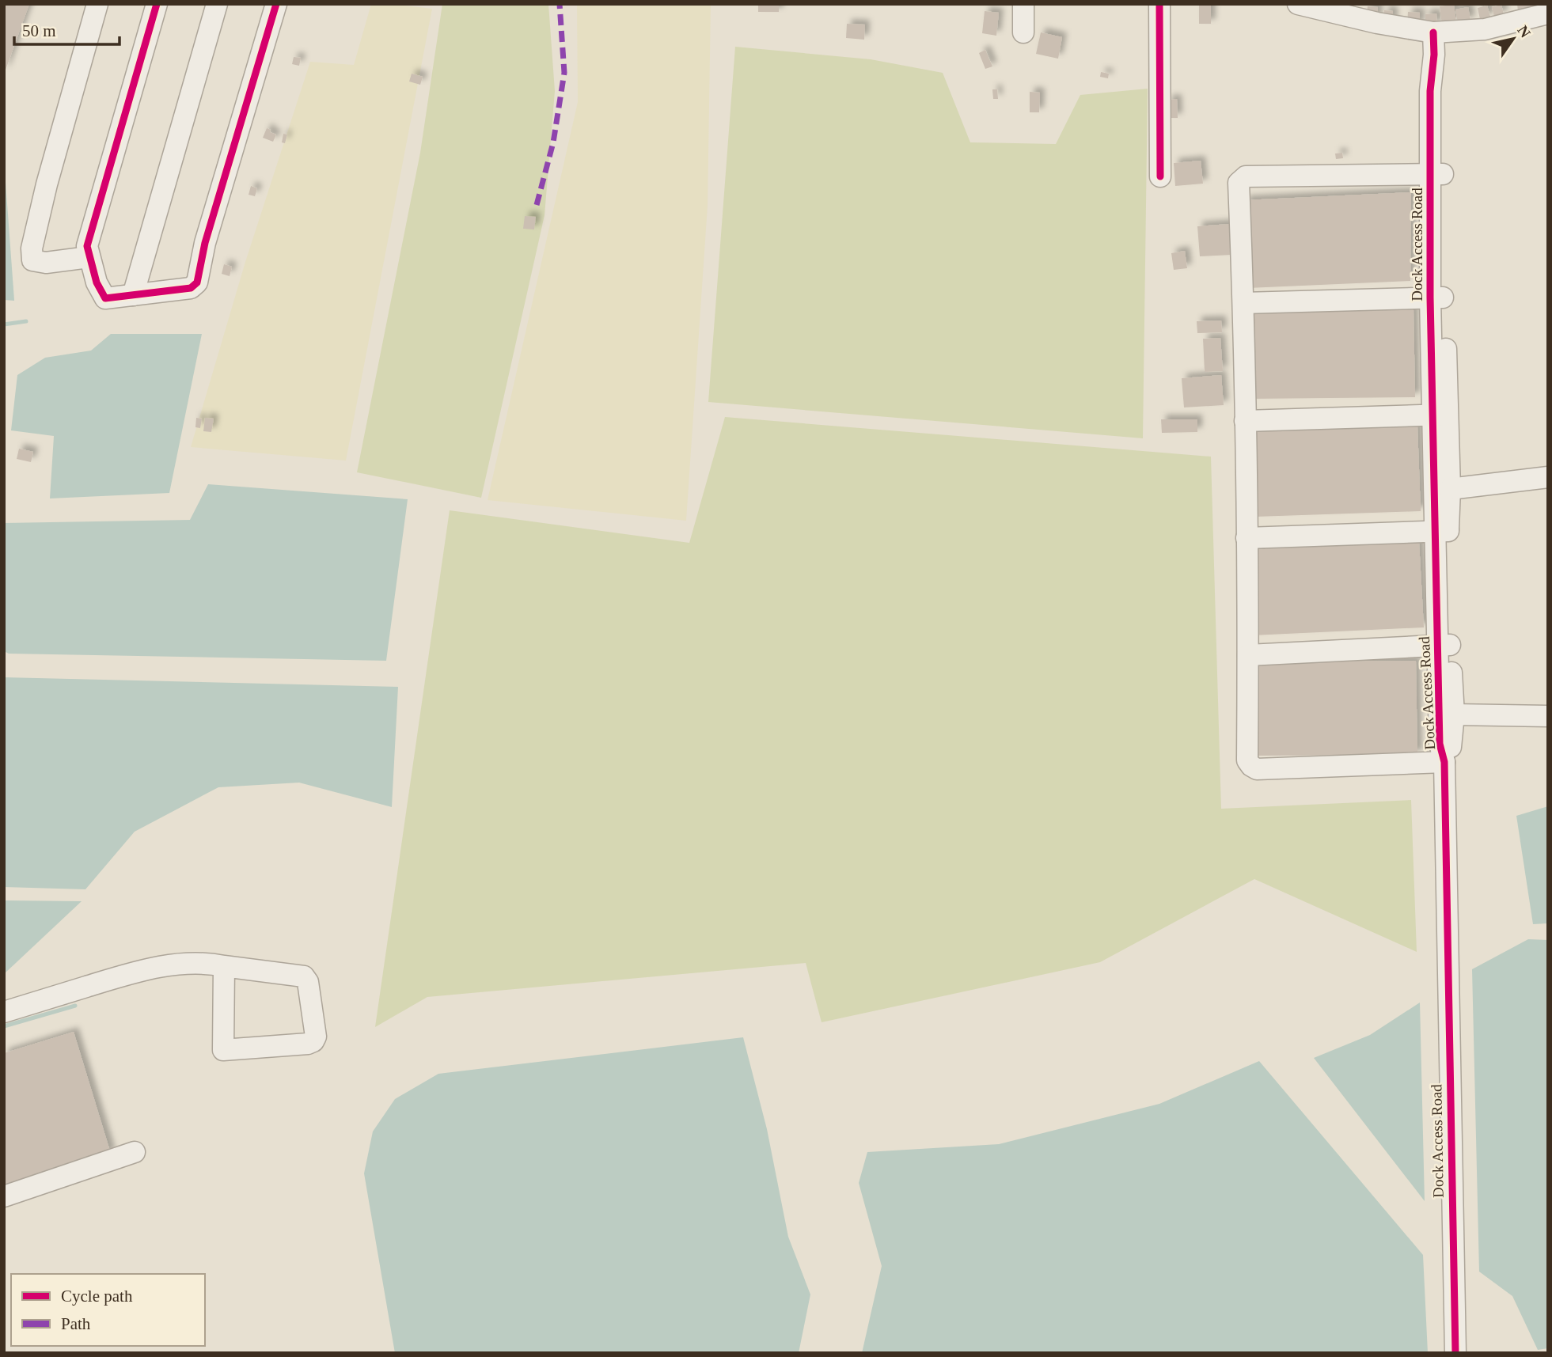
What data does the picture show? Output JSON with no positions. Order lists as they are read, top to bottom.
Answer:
{
  "streets": {
    "street": ["Dock Access Road"]
  },
  "legend": ["Cycle path", "Path"],
  "scale_bar": "50 m",
  "north": "top right"
}
